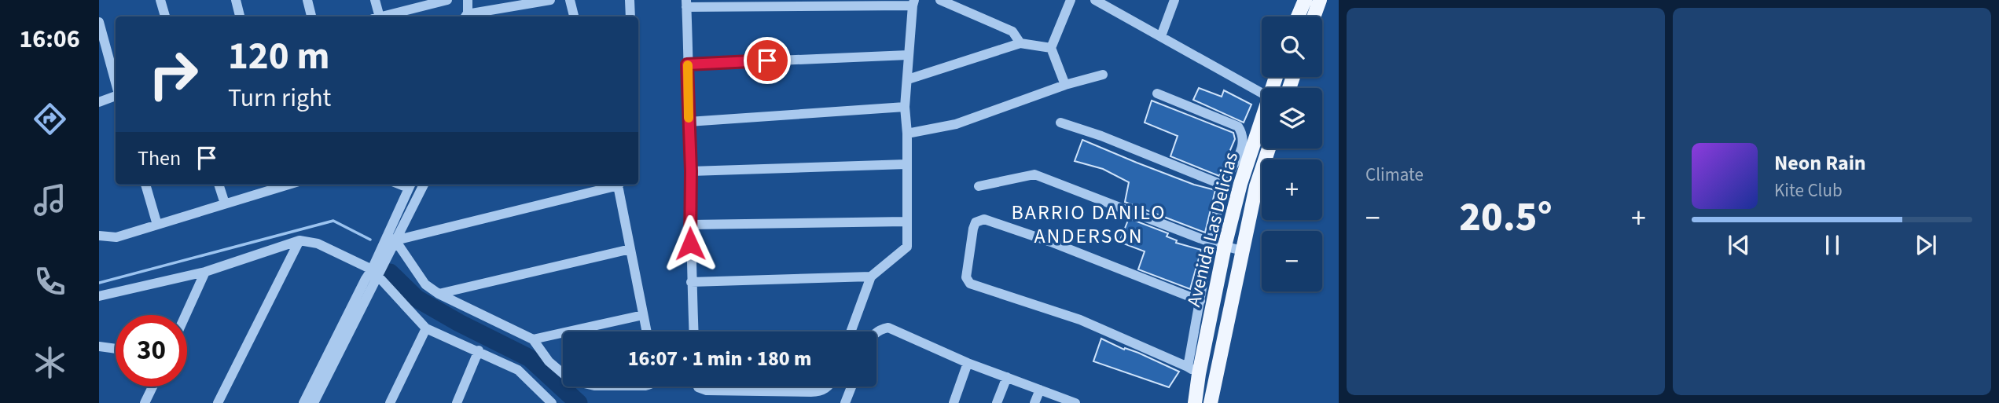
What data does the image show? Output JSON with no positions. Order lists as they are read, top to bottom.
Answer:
{
  "streets": {
    "main road": ["Avenida Las Delicias"]
  },
  "districts": ["BARRIO DANILO ANDERSON"],
  "page": {
    "tabs": "16:06",
    "tile": "Climate",
    "map_buttons": ["+", "−"],
    "turn": ["120 m", "Turn right"],
    "then": "Then",
    "song": ["Neon Rain", "Kite Club"],
    "heat": ["−", "20.5°", "+"],
    "limit": "30",
    "trip": "16:07 · 1 min · 180 m"
  }
}
